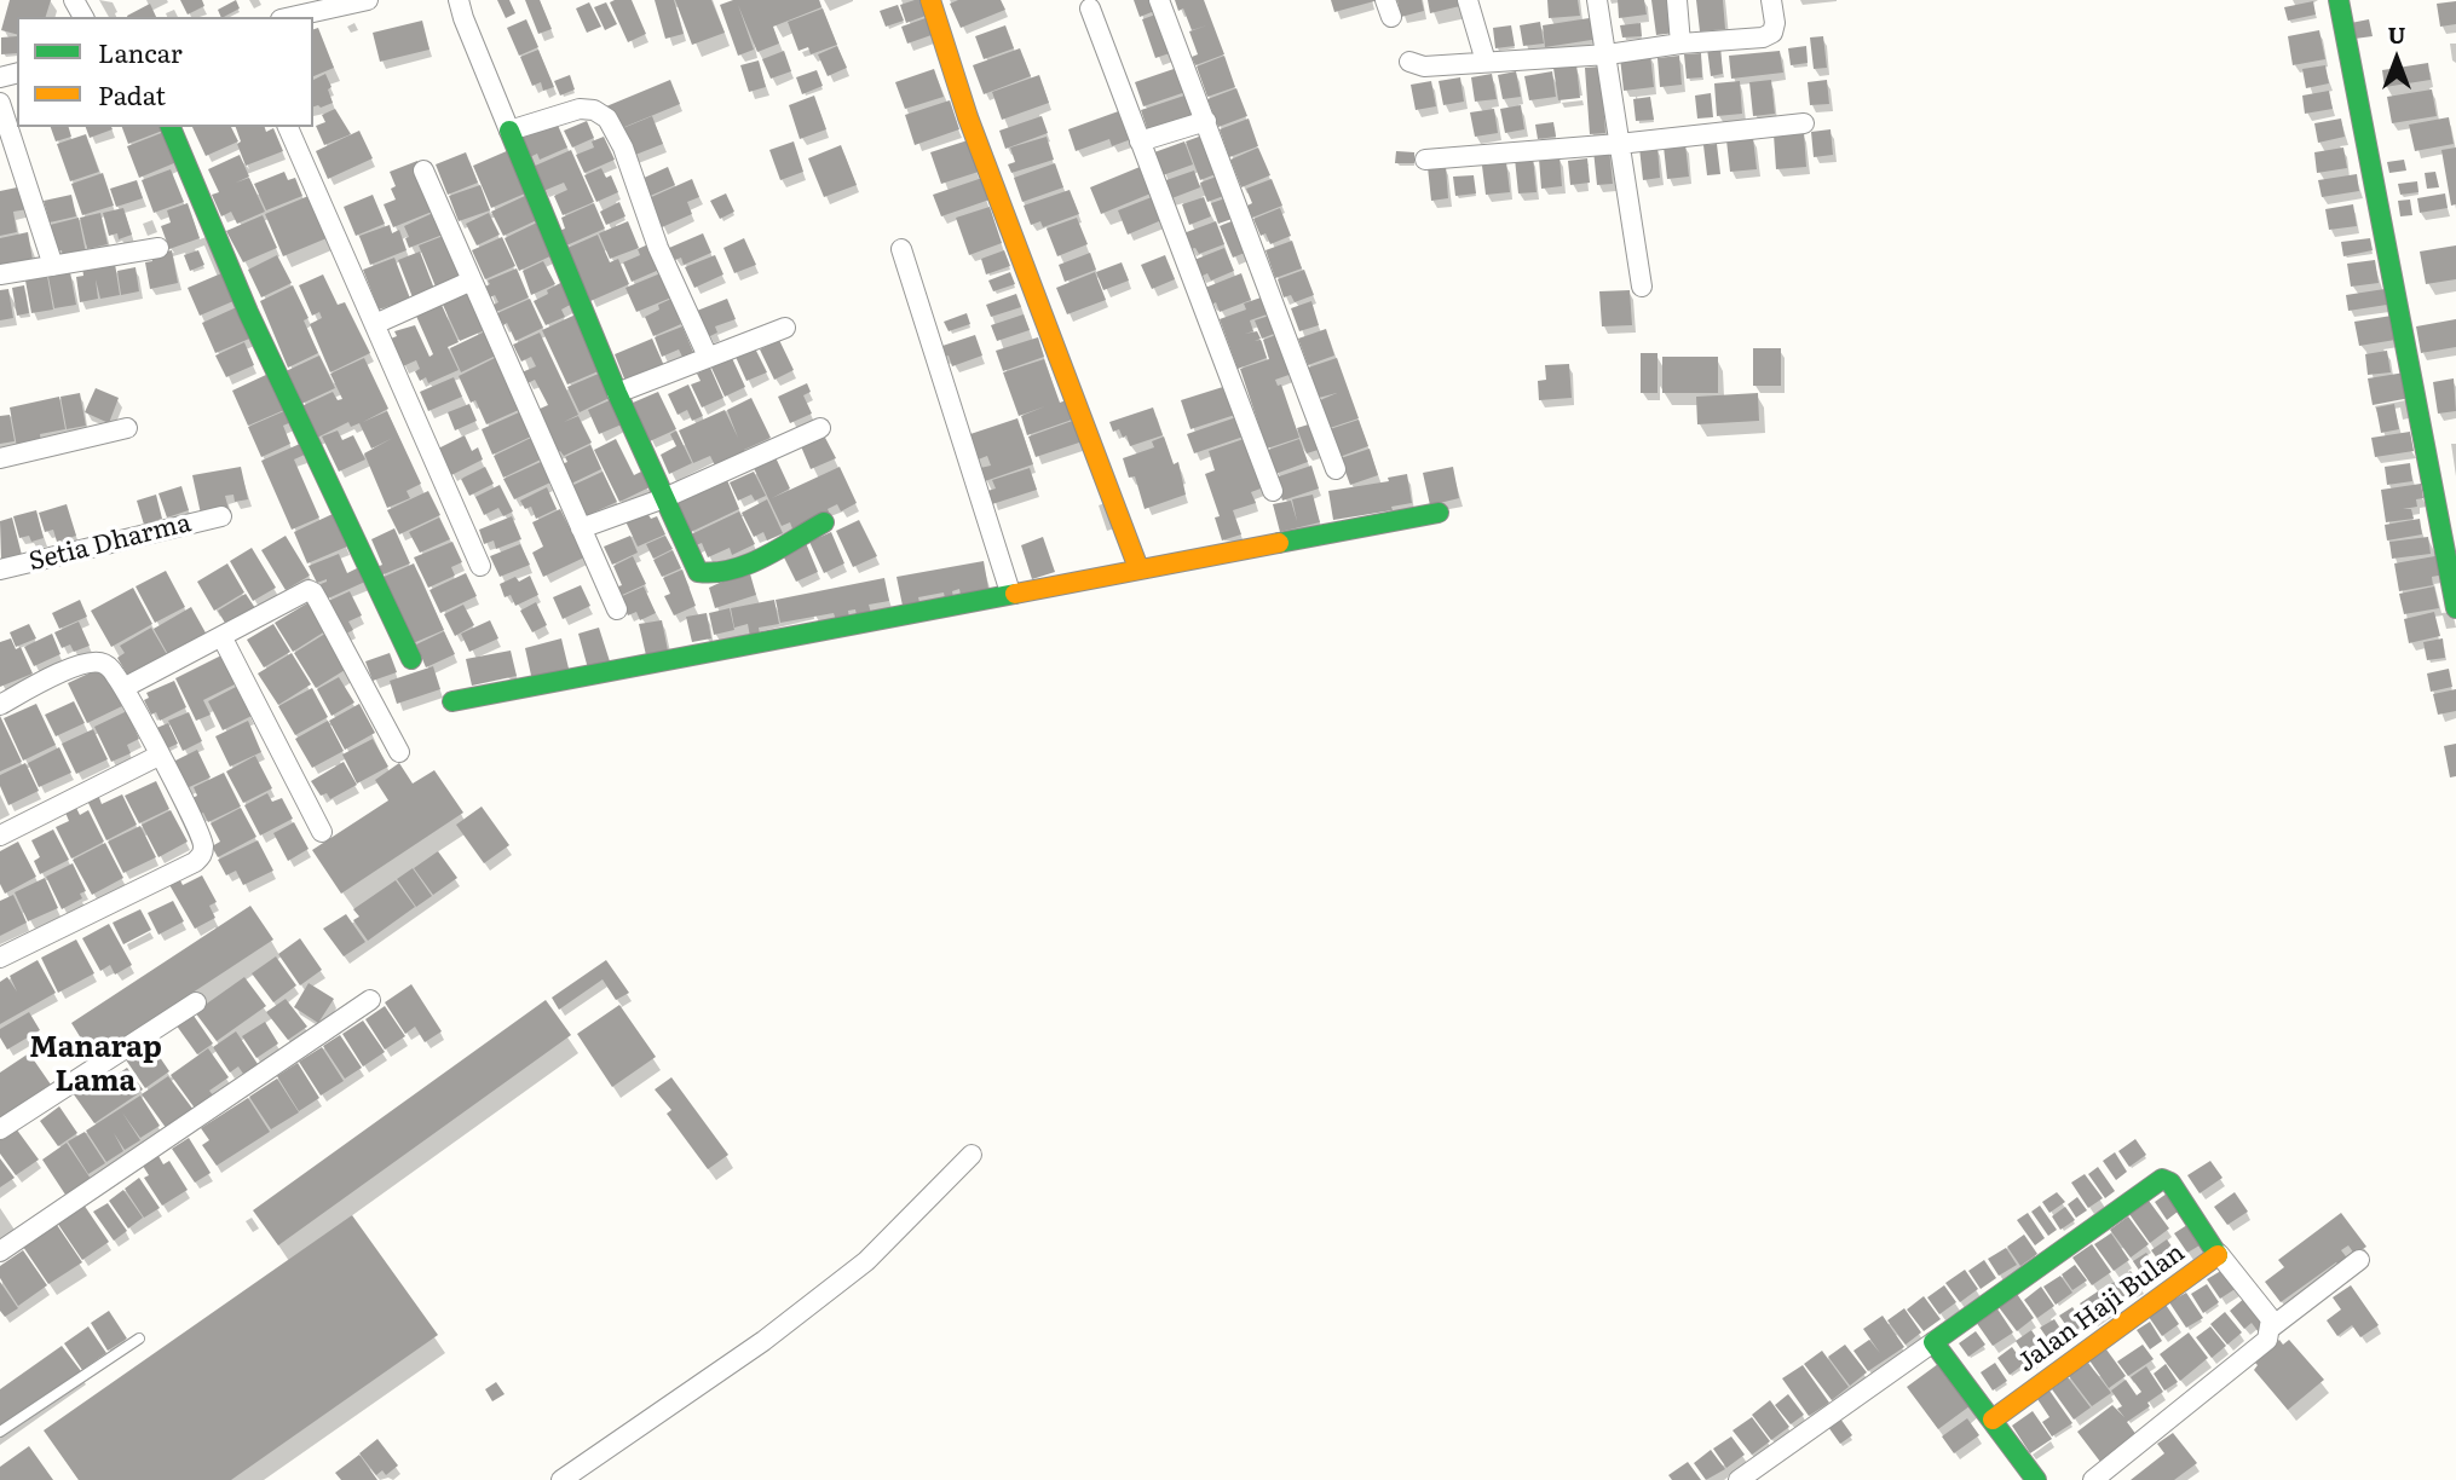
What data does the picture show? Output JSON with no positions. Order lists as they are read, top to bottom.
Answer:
{
  "streets": {
    "street": ["Setia Dharma", "Jalan Haji Bulan"]
  },
  "districts": ["Manarap Lama"],
  "legend": ["Lancar", "Padat"],
  "north": "top"
}
